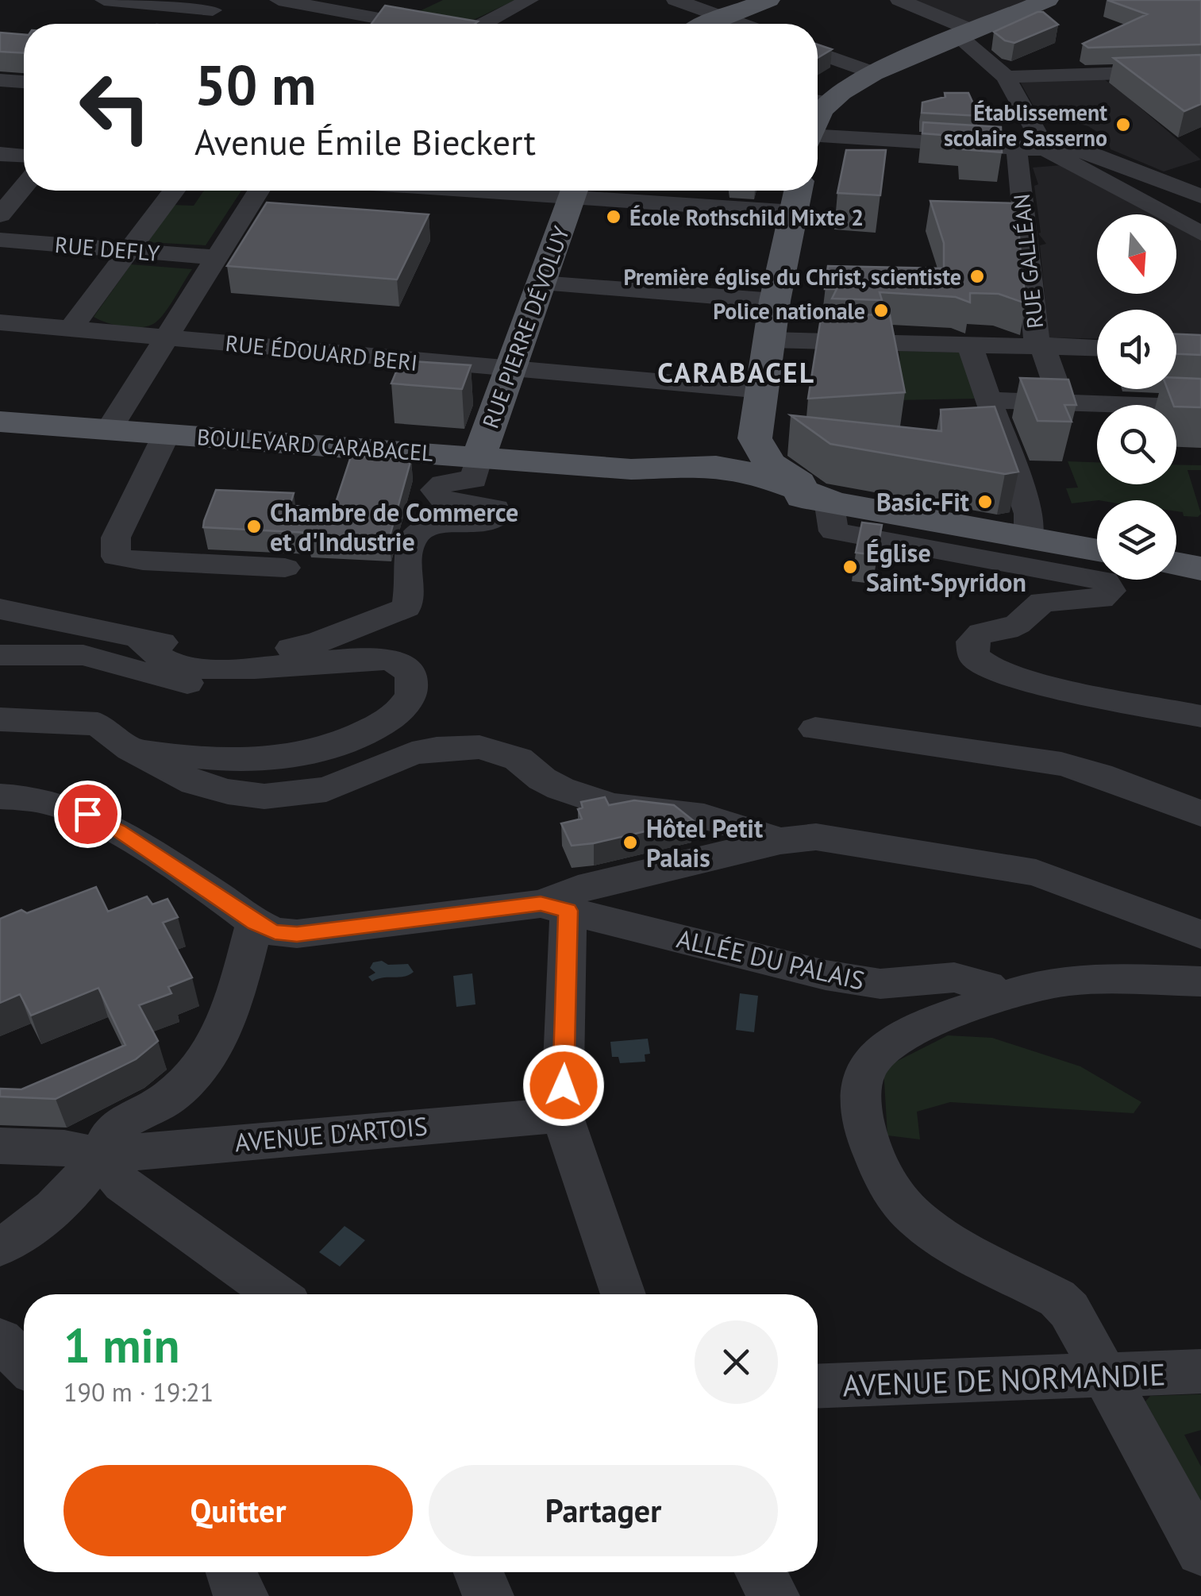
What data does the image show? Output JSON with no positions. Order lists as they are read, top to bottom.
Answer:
{
  "streets": {
    "main road": ["RUE PIERRE DÉVOLUY", "BOULEVARD CARABACEL"],
    "street": [
      "RUE DEFLY",
      "RUE GALLÉAN",
      "RUE ÉDOUARD BERI",
      "ALLÉE DU PALAIS",
      "AVENUE D'ARTOIS",
      "AVENUE DE NORMANDIE"
    ]
  },
  "crossings": [
    ["RUE PIERRE DÉVOLUY", "RUE ÉDOUARD BERI"],
    ["RUE PIERRE DÉVOLUY", "BOULEVARD CARABACEL"]
  ],
  "districts": ["CARABACEL"],
  "places": [
    "Établissement scolaire Sasserno",
    "École Rothschild Mixte 2",
    "Première église du Christ, scientiste",
    "Police nationale",
    "Basic-Fit",
    "Chambre de Commerce et d'Industrie",
    "Église Saint-Spyridon",
    "Hôtel Petit Palais"
  ],
  "north": "bottom",
  "page": {
    "turn": ["50 m", "Avenue Émile Bieckert"],
    "heading": ["1 min", "190 m · 19:21"],
    "buttons": ["Quitter", "Partager"]
  }
}
